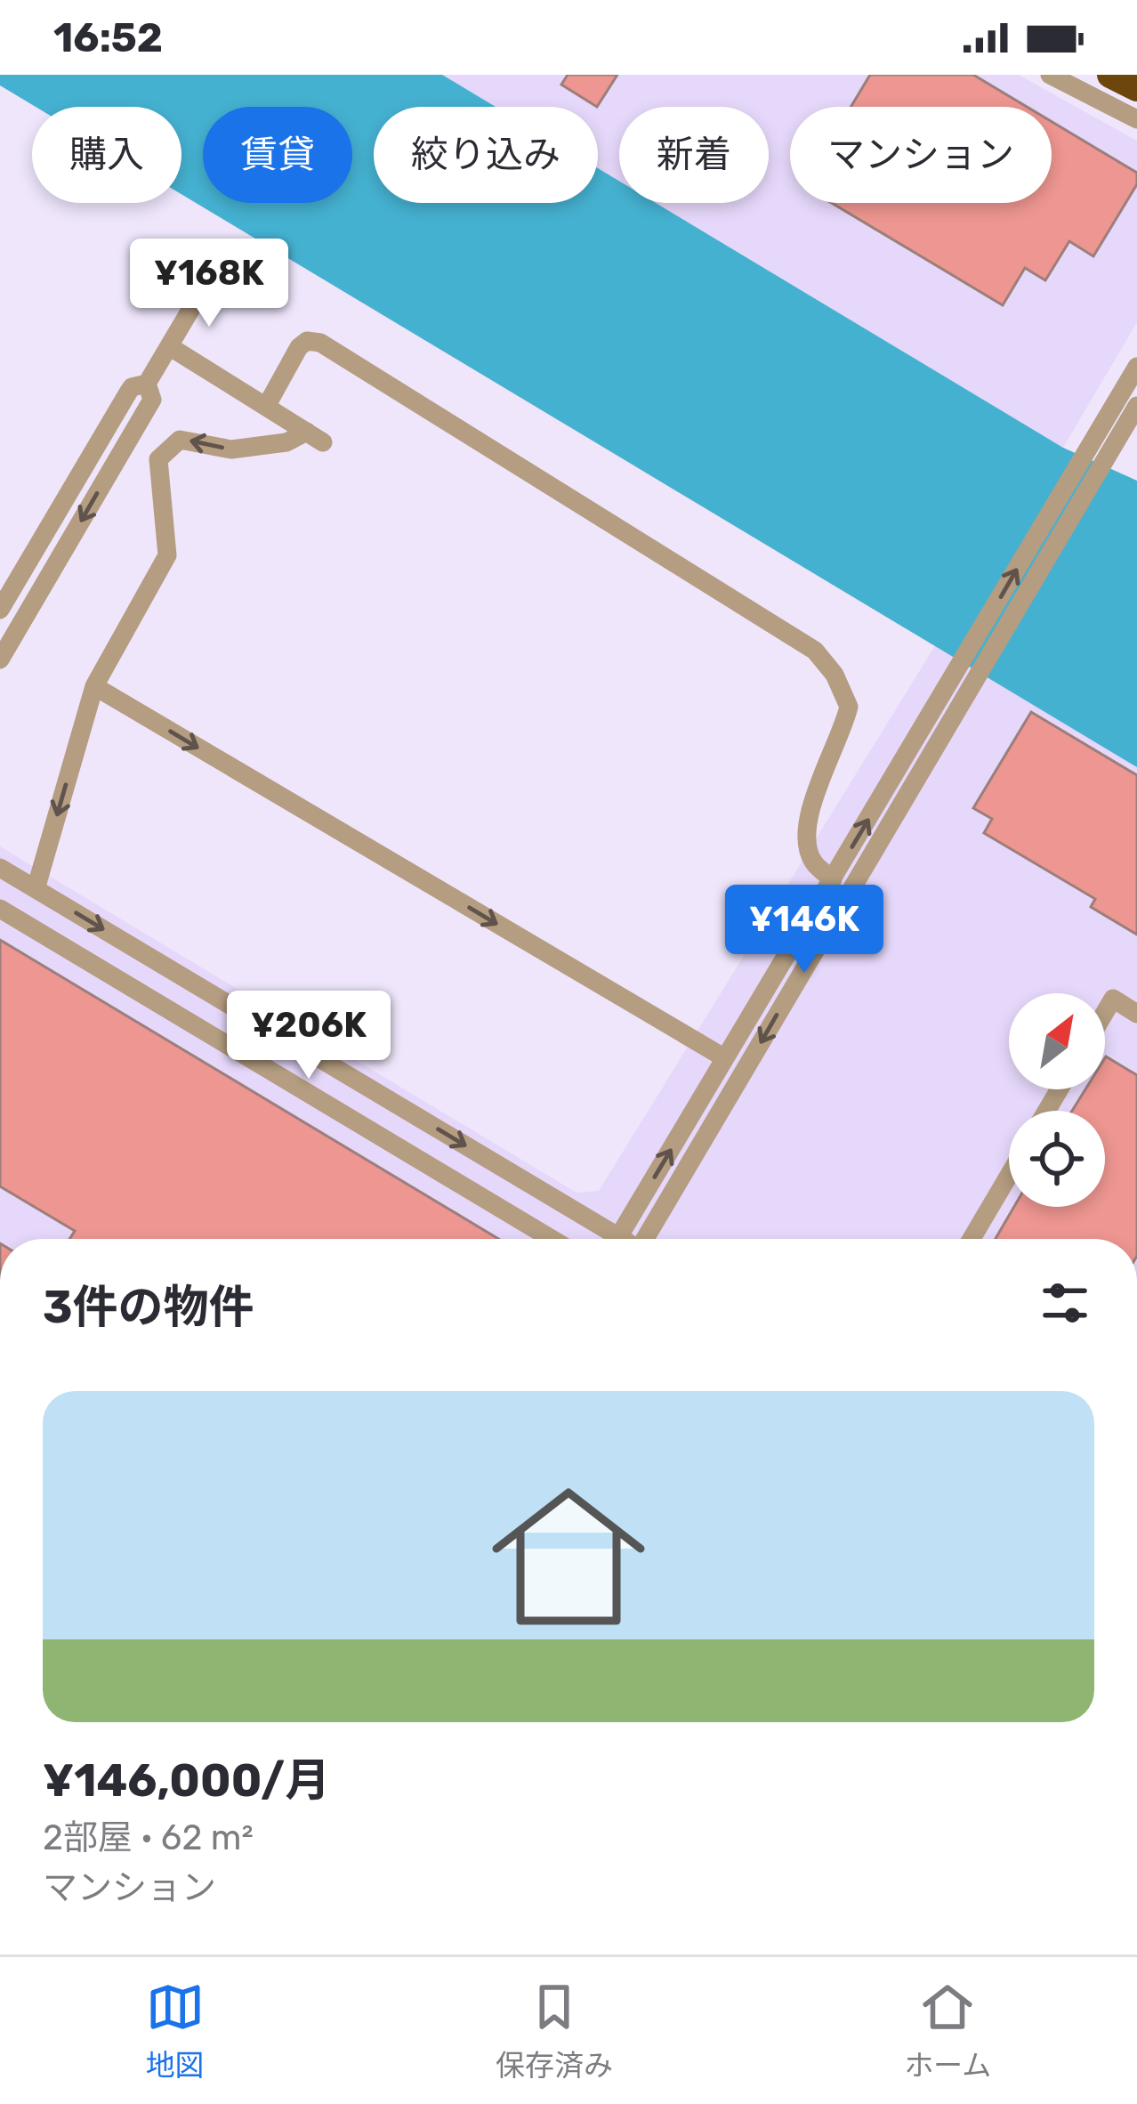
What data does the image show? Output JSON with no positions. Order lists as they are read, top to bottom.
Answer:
{
  "north": "top right",
  "page": {
    "status": "16:52",
    "chip": [
      "購入",
      "賃貸",
      "絞り込み",
      "新着",
      "マンション"
    ],
    "price": ["¥168K", "¥146K", "¥206K"],
    "heading": "3件の物件",
    "list": [
      {
        "name": "¥146,000/月",
        "note": "2部屋 · 62 m² · マンション"
      }
    ],
    "tabs": ["地図", "保存済み", "ホーム"]
  }
}
